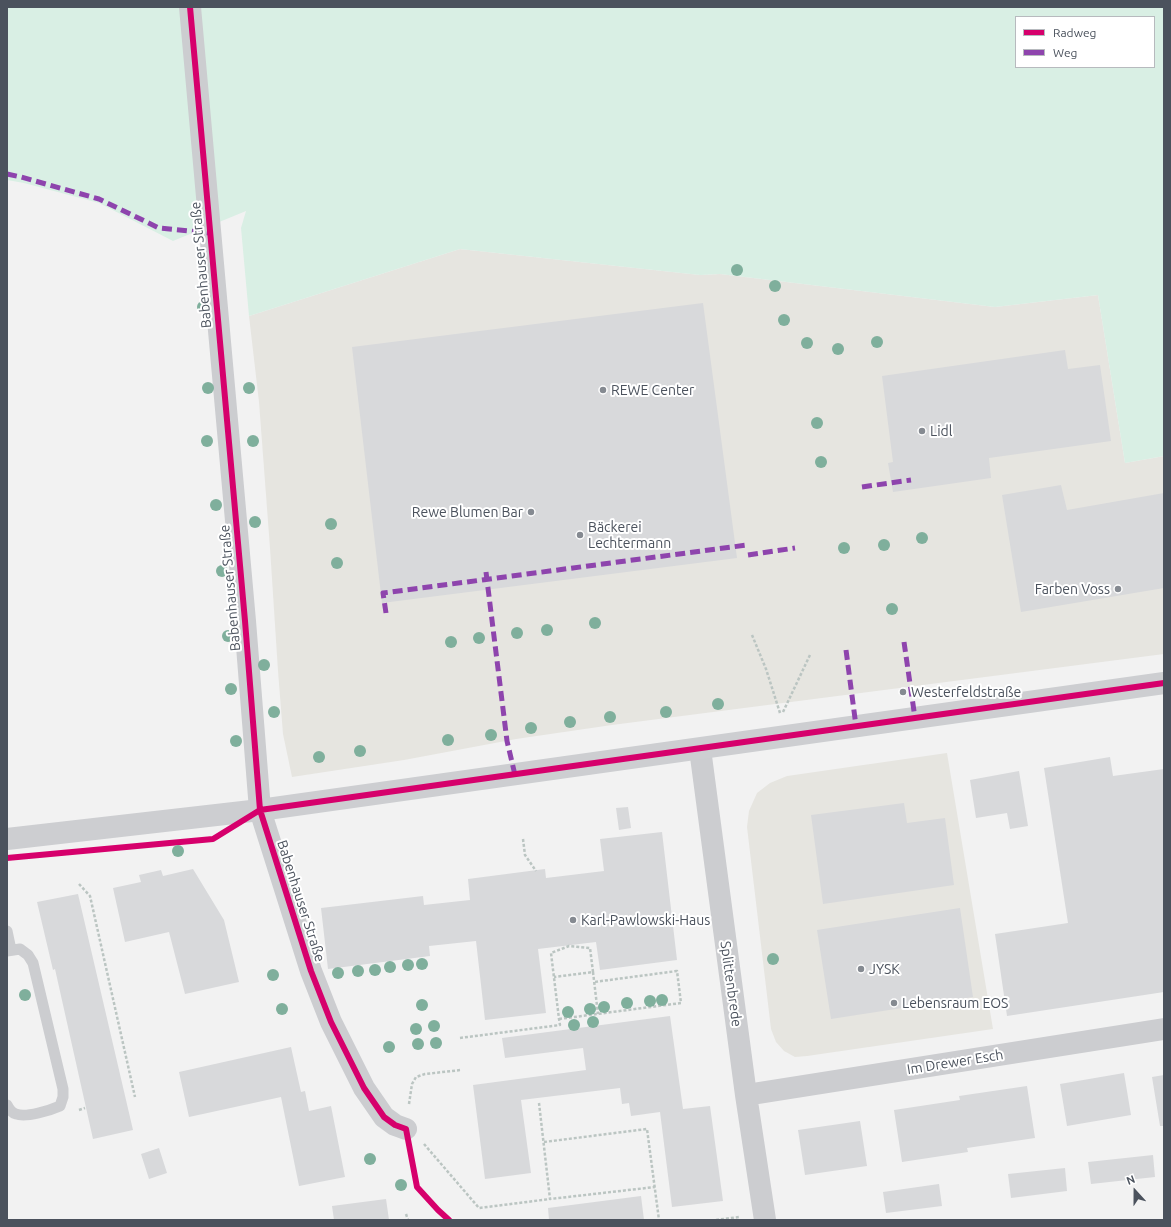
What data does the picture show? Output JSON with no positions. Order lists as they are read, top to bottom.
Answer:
{
  "streets": {
    "street": ["Babenhauser Straße", "Splittenbrede", "Im Drewer Esch"]
  },
  "crossings": [
    ["Splittenbrede", "Im Drewer Esch"]
  ],
  "places": [
    "REWE Center",
    "Lidl",
    "Rewe Blumen Bar",
    "Bäckerei Lechtermann",
    "Farben Voss",
    "Westerfeldstraße",
    "Karl-Pawlowski-Haus",
    "JYSK",
    "Lebensraum EOS"
  ],
  "legend": ["Radweg", "Weg"],
  "north": "top"
}
